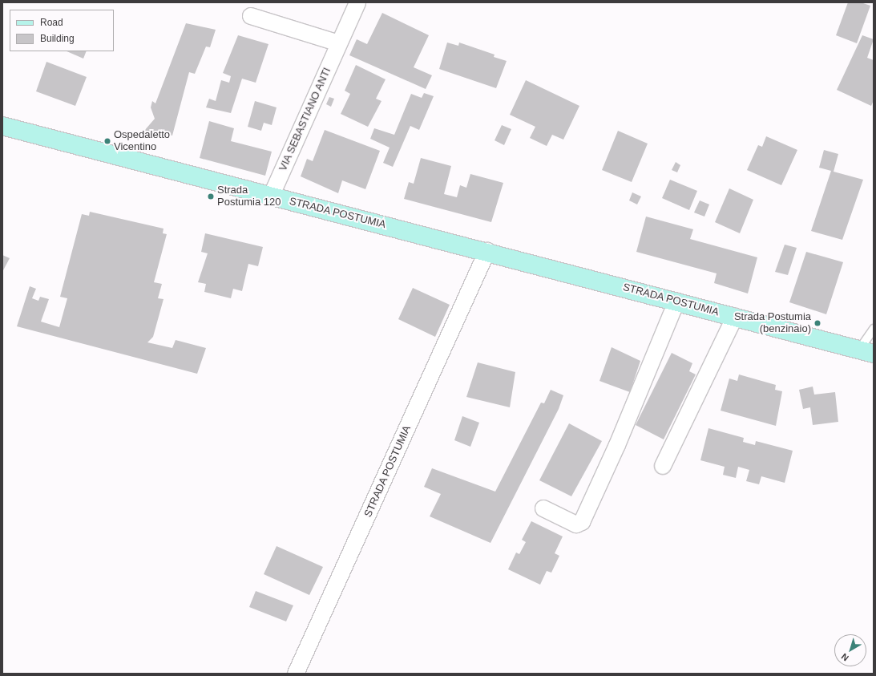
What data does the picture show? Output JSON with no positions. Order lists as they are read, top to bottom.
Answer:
{
  "streets": {
    "main road": ["STRADA POSTUMIA"],
    "street": ["VIA SEBASTIANO ANTI"]
  },
  "crossings": [
    ["VIA SEBASTIANO ANTI", "STRADA POSTUMIA"]
  ],
  "places": ["Ospedaletto Vicentino", "Strada Postumia 120", "Strada Postumia (benzinaio)"],
  "legend": ["Road", "Building"],
  "north": "bottom left"
}
